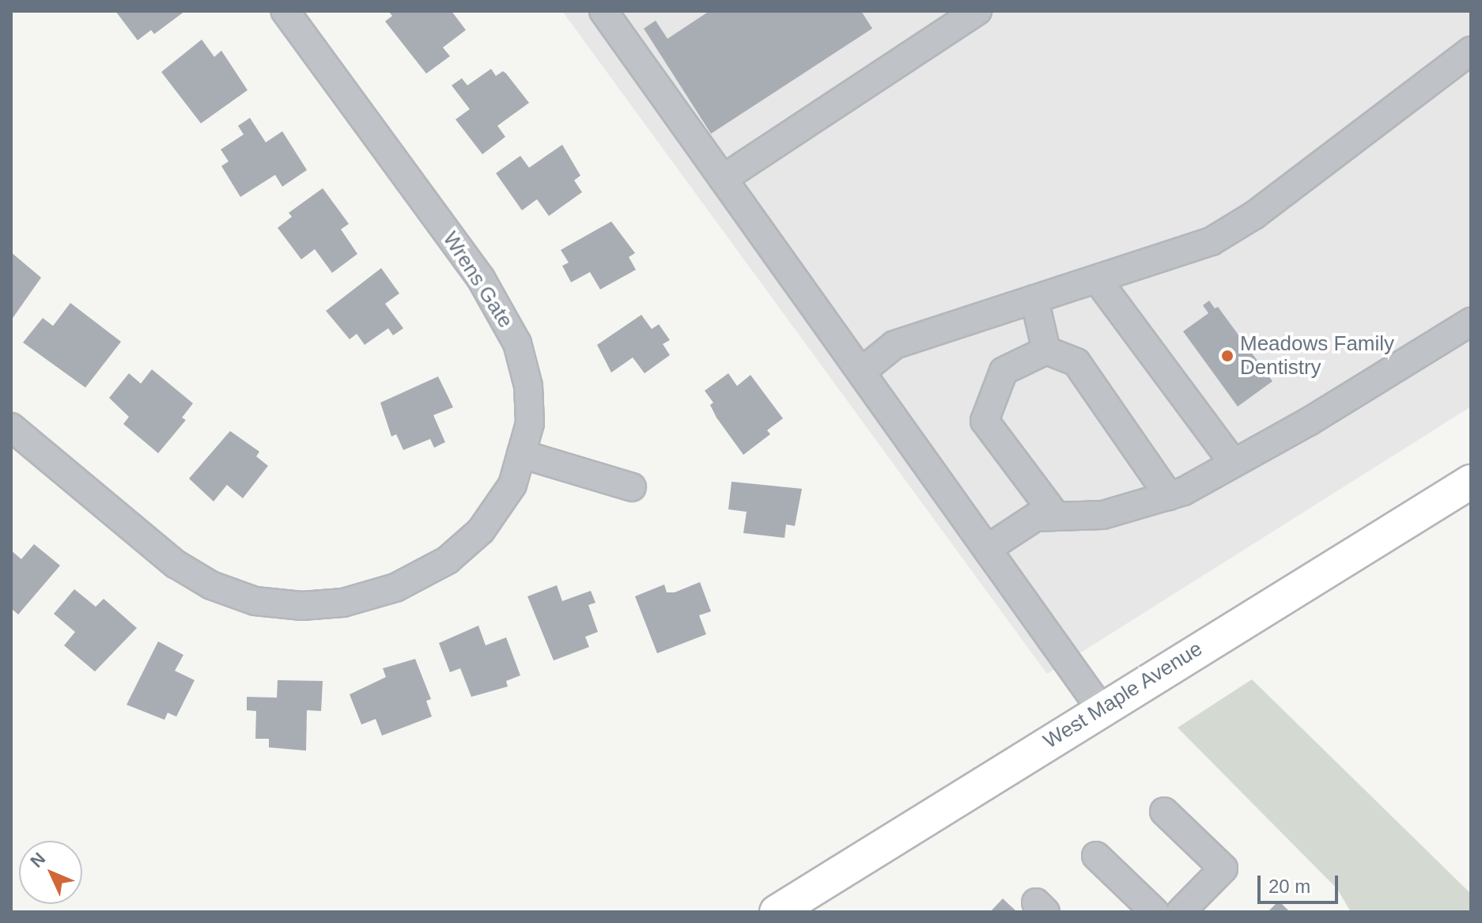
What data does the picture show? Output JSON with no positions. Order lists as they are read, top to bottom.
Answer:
{
  "streets": {
    "main road": ["West Maple Avenue"],
    "street": ["Wrens Gate"]
  },
  "places": ["Meadows Family Dentistry"],
  "scale_bar": "20 m",
  "north": "top left"
}
